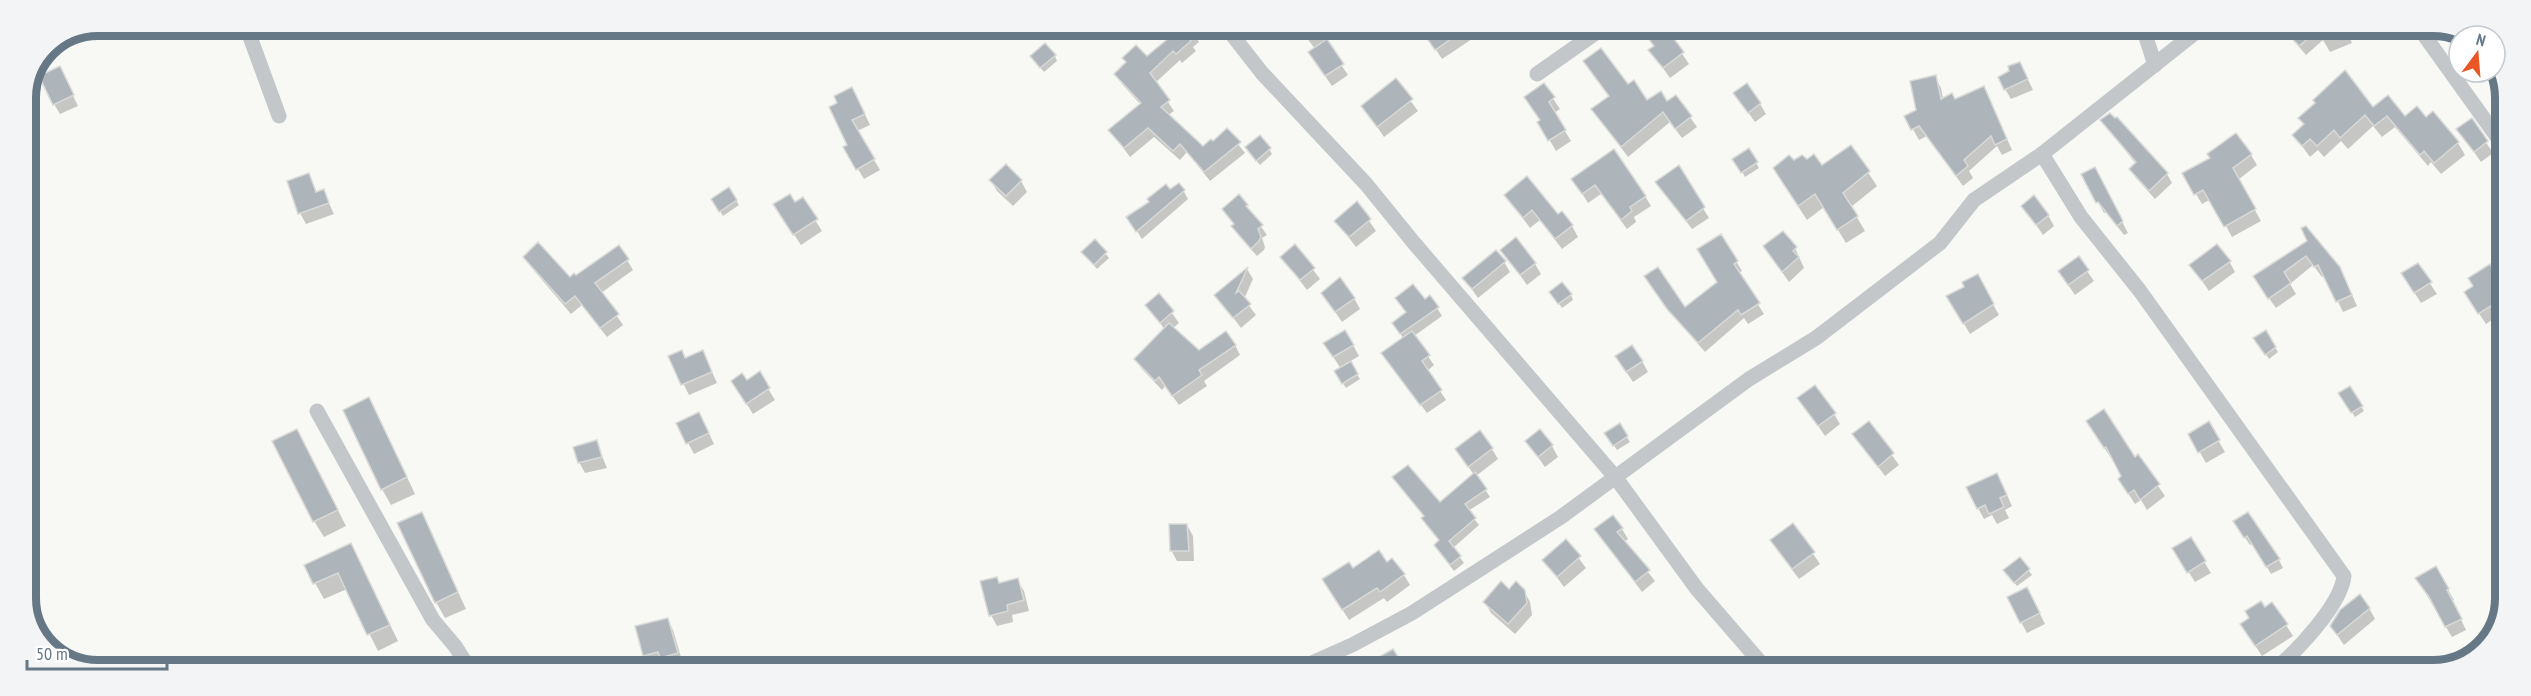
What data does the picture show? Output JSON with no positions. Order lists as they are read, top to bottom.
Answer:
{
  "scale_bar": "50 m",
  "north": "top"
}
